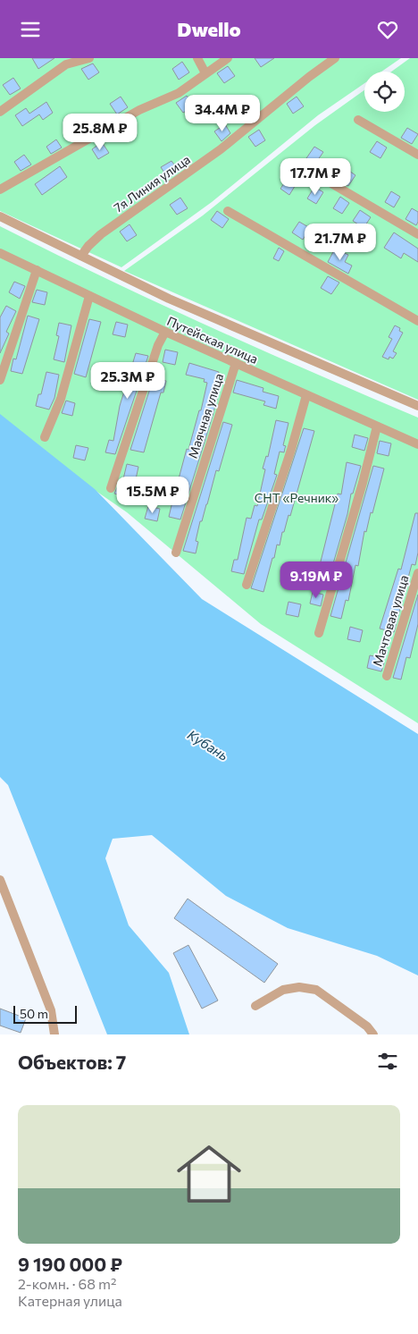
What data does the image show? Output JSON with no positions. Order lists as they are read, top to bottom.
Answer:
{
  "streets": {
    "street": [
      "7я Линия улица",
      "Путейская улица",
      "Маячная улица",
      "Мачтовая улица"
    ]
  },
  "crossings": [
    ["Путейская улица", "Маячная улица"]
  ],
  "water": ["Кубань"],
  "parks": ["СНТ «Речник»"],
  "scale_bar": "50 m",
  "page": {
    "header": "Dwello",
    "price": [
      "34.4M ₽",
      "25.8M ₽",
      "17.7M ₽",
      "21.7M ₽",
      "25.3M ₽",
      "15.5M ₽",
      "9.19M ₽"
    ],
    "scale": "50 m",
    "heading": "Объектов: 7",
    "list": [
      {
        "name": "9 190 000 ₽",
        "note": "2-комн. · 68 m² · Катерная улица"
      }
    ]
  }
}
